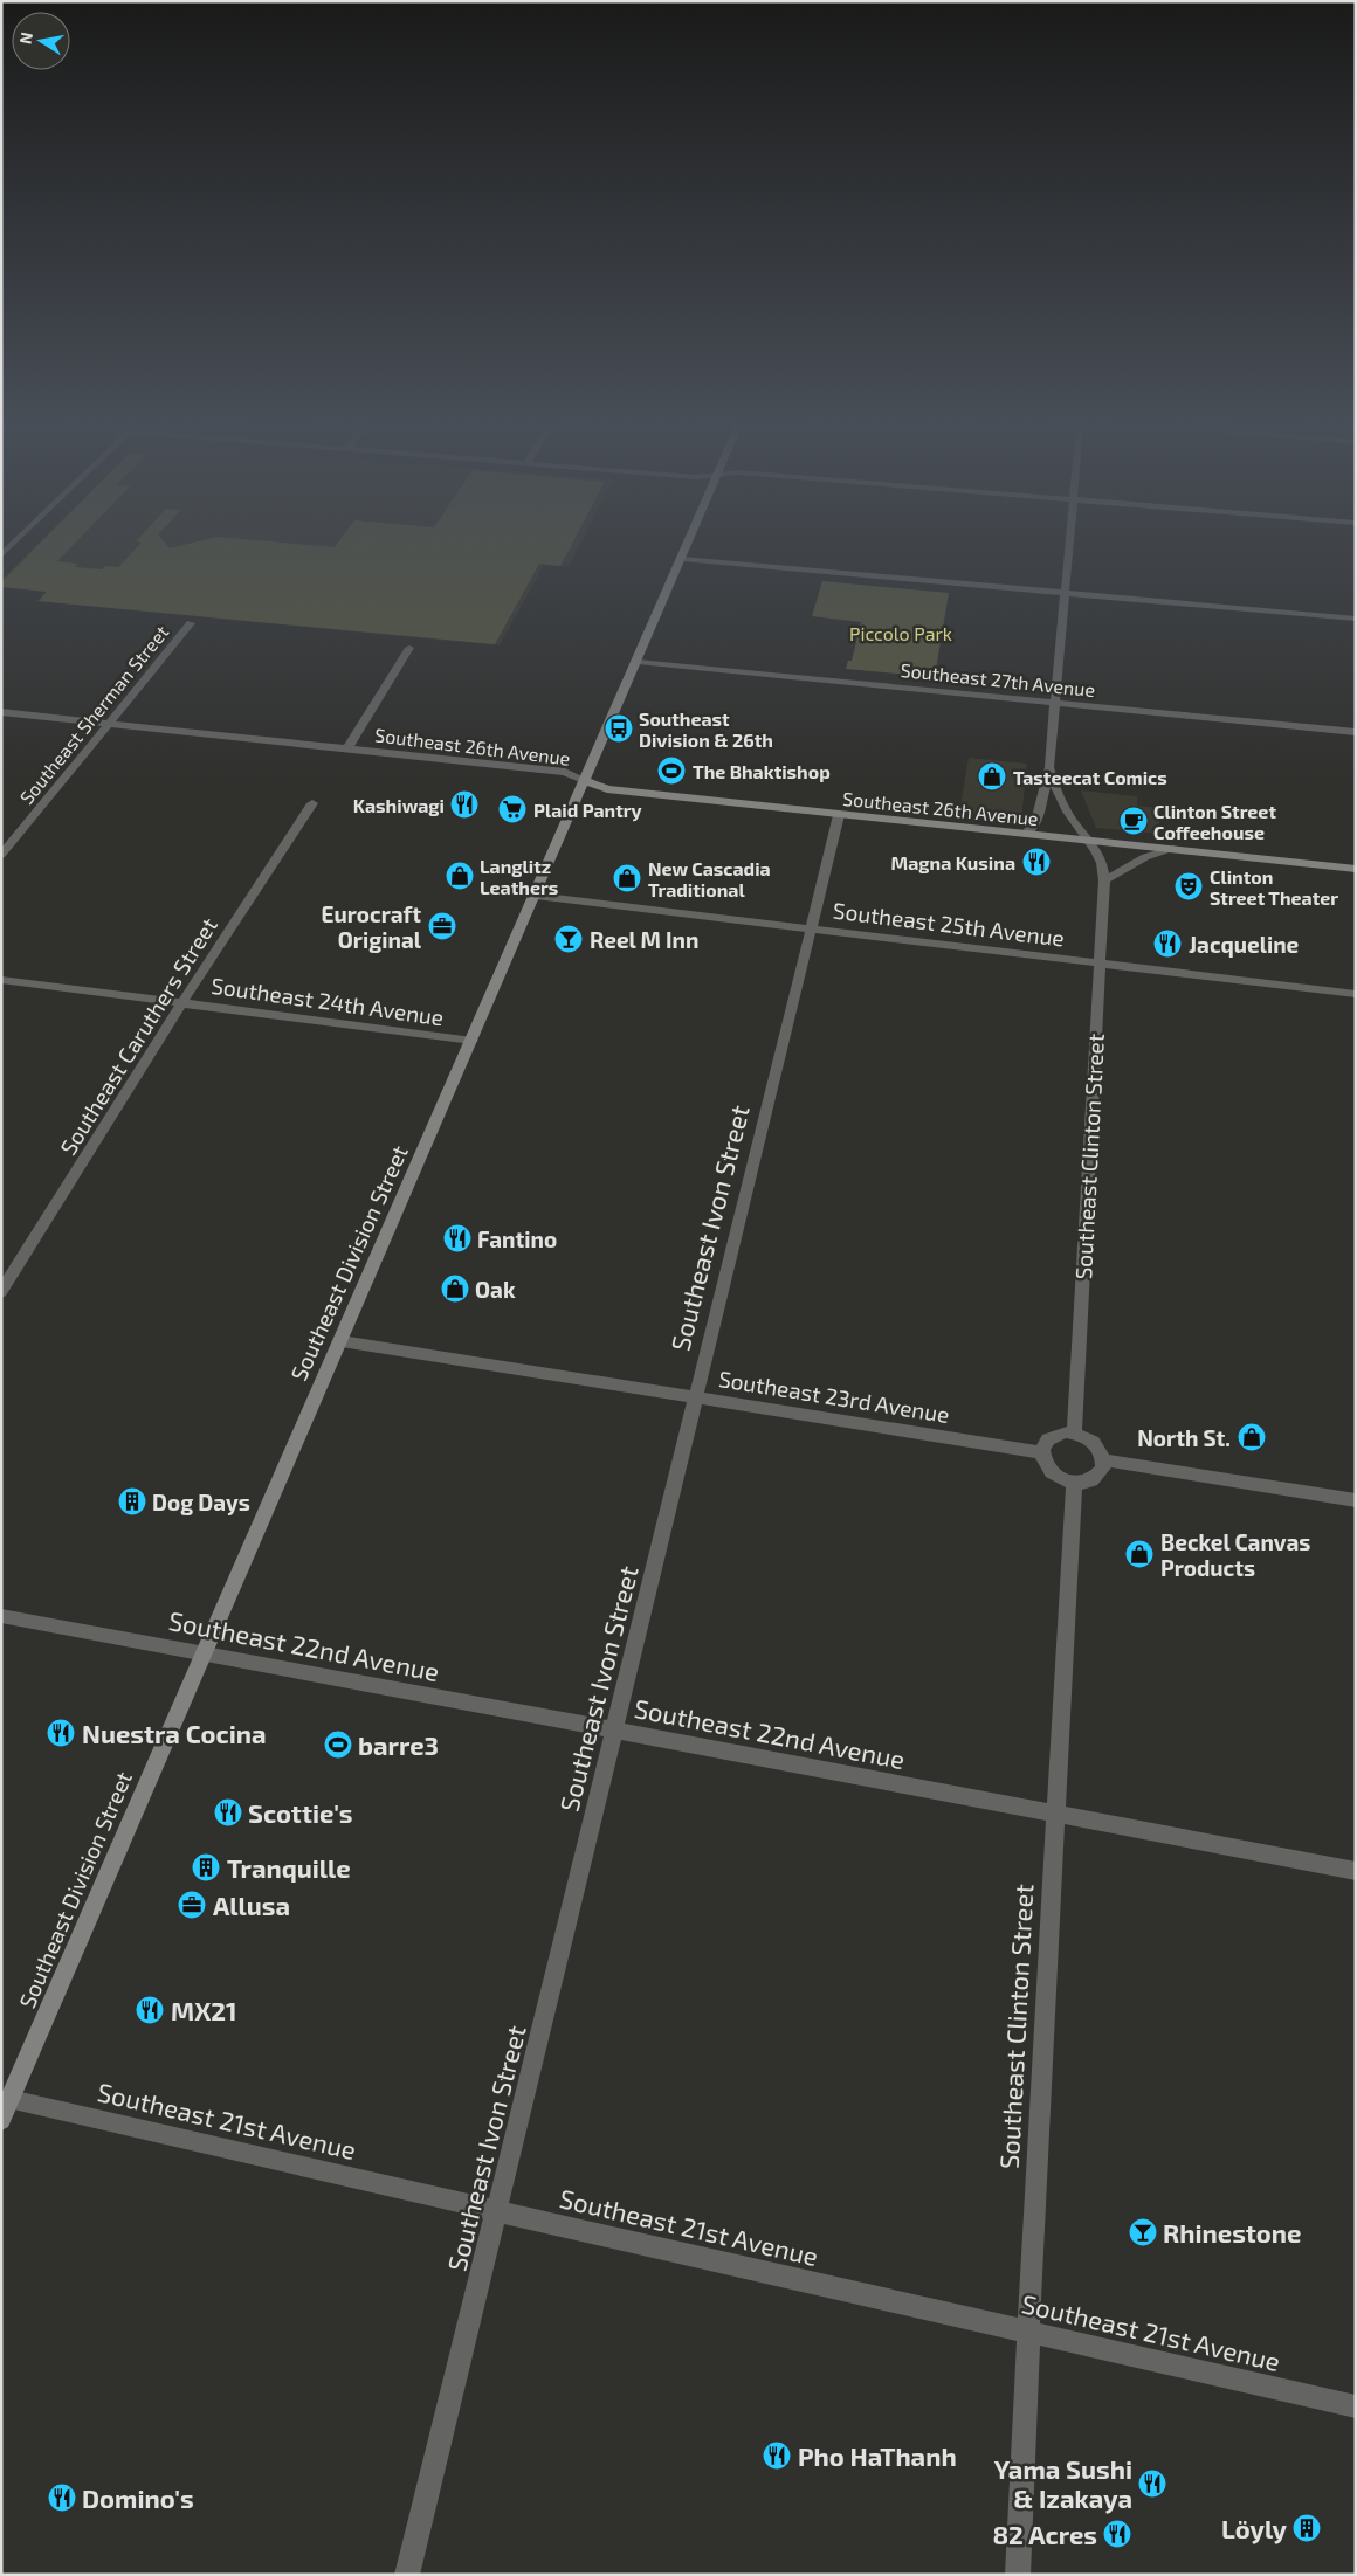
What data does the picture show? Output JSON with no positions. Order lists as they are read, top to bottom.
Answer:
{
  "streets": {
    "main road": ["Southeast 26th Avenue", "Southeast Division Street"],
    "street": [
      "Southeast 27th Avenue",
      "Southeast Sherman Street",
      "Southeast 25th Avenue",
      "Southeast 24th Avenue",
      "Southeast Caruthers Street",
      "Southeast Clinton Street",
      "Southeast Ivon Street",
      "Southeast 23rd Avenue",
      "Southeast 22nd Avenue",
      "Southeast 21st Avenue"
    ]
  },
  "crossings": [
    ["Southeast 27th Avenue", "Southeast Clinton Street"],
    ["Southeast 27th Avenue", "Southeast Division Street"],
    ["Southeast Sherman Street", "Southeast 26th Avenue"],
    ["Southeast 26th Avenue", "Southeast Clinton Street"],
    ["Southeast 26th Avenue", "Southeast Ivon Street"],
    ["Southeast 26th Avenue", "Southeast Division Street"],
    ["Southeast 25th Avenue", "Southeast Clinton Street"],
    ["Southeast 25th Avenue", "Southeast Ivon Street"],
    ["Southeast 25th Avenue", "Southeast Division Street"],
    ["Southeast 24th Avenue", "Southeast Caruthers Street"],
    ["Southeast 24th Avenue", "Southeast Division Street"],
    ["Southeast Clinton Street", "Southeast 23rd Avenue"],
    ["Southeast Clinton Street", "Southeast 22nd Avenue"],
    ["Southeast Clinton Street", "Southeast 21st Avenue"],
    ["Southeast Ivon Street", "Southeast 23rd Avenue"],
    ["Southeast Ivon Street", "Southeast 22nd Avenue"],
    ["Southeast Ivon Street", "Southeast 21st Avenue"],
    ["Southeast Division Street", "Southeast 23rd Avenue"],
    ["Southeast Division Street", "Southeast 22nd Avenue"],
    ["Southeast Division Street", "Southeast 21st Avenue"]
  ],
  "parks": ["Piccolo Park"],
  "places": {
    "bus stop": ["Southeast Division & 26th"],
    "sports": ["The Bhaktishop", "barre3"],
    "shop": [
      "Tasteecat Comics",
      "Langlitz Leathers",
      "New Cascadia Traditional",
      "Oak",
      "North St.",
      "Beckel Canvas Products"
    ],
    "restaurant": [
      "Kashiwagi",
      "Magna Kusina",
      "Jacqueline",
      "Fantino",
      "Nuestra Cocina",
      "Scottie's",
      "MX21",
      "Pho HaThanh",
      "Yama Sushi & Izakaya",
      "Domino's",
      "82 Acres"
    ],
    "supermarket": ["Plaid Pantry"],
    "cafe": ["Clinton Street Coffeehouse"],
    "theatre": ["Clinton Street Theater"],
    "office": ["Eurocraft Original", "Allusa"],
    "bar": ["Reel M Inn", "Rhinestone"],
    "building": ["Dog Days", "Tranquille", "Löyly"]
  },
  "north": "left"
}
